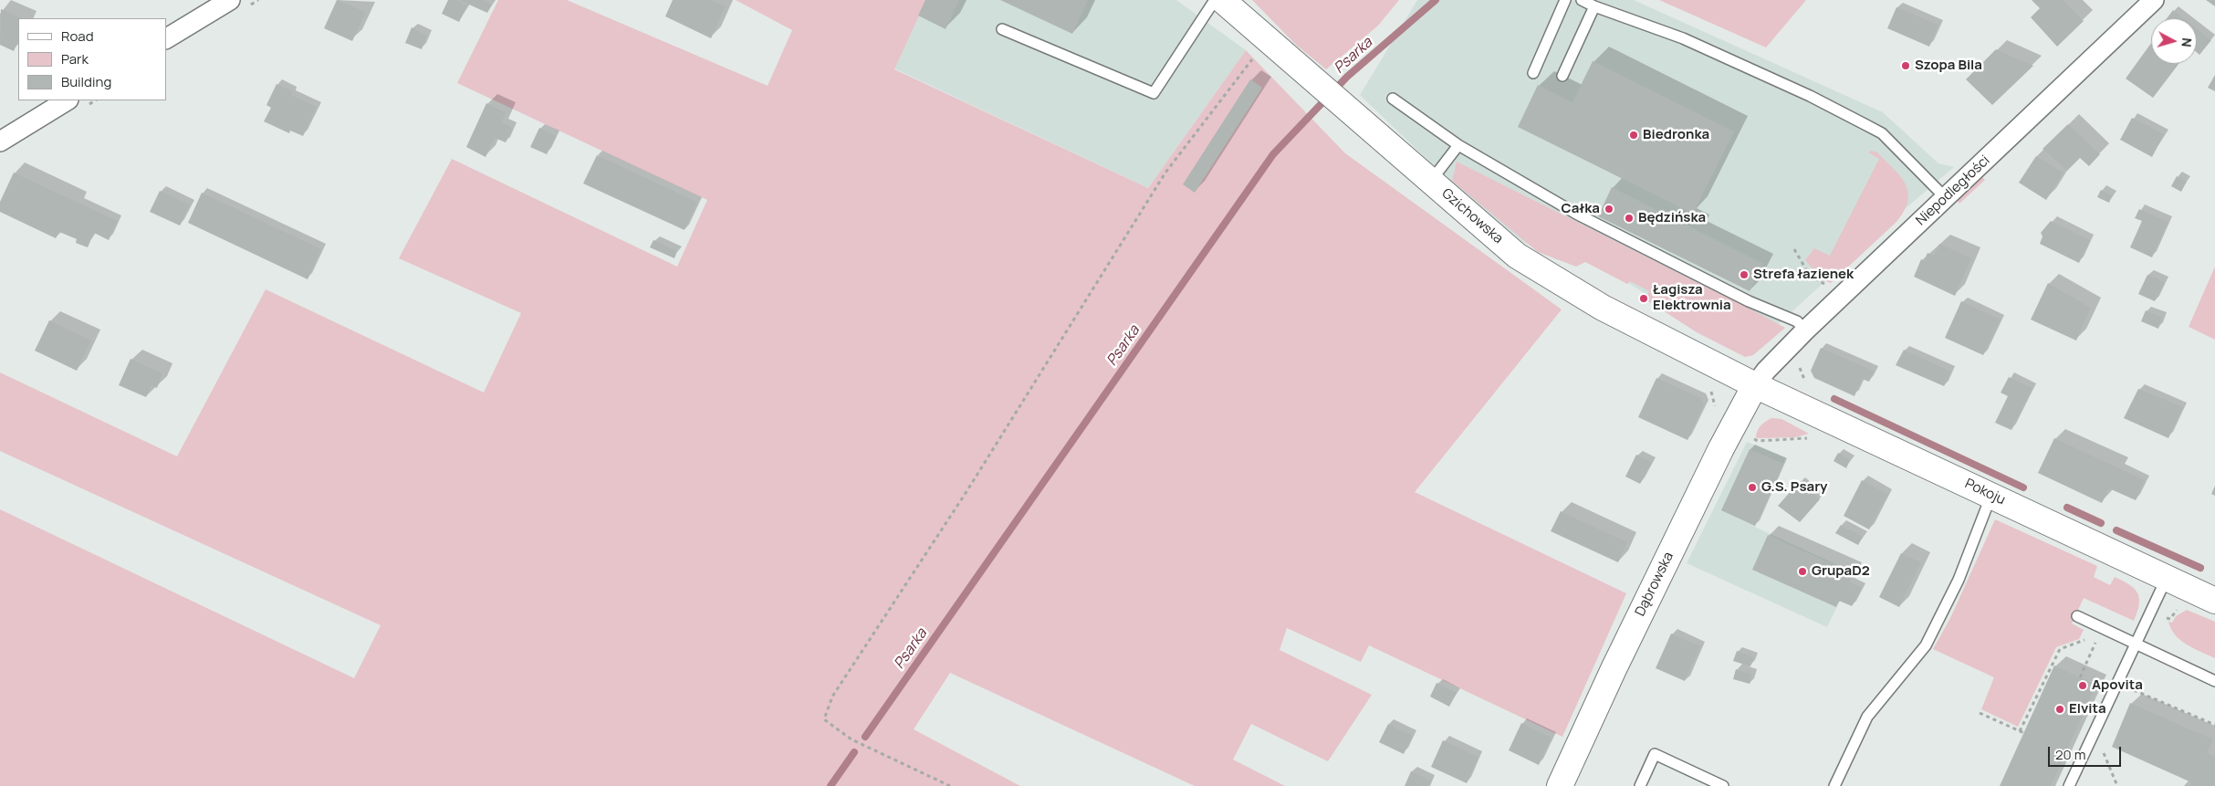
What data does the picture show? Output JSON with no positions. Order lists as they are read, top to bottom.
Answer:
{
  "streets": {
    "street": [
      "Niepodległości",
      "Gzichowska",
      "Pokoju",
      "Dąbrowska"
    ]
  },
  "crossings": [
    ["Niepodległości", "Gzichowska"],
    ["Niepodległości", "Pokoju"],
    ["Niepodległości", "Dąbrowska"],
    ["Gzichowska", "Pokoju"],
    ["Gzichowska", "Dąbrowska"],
    ["Pokoju", "Dąbrowska"]
  ],
  "water": ["Psarka"],
  "places": [
    "Szopa Bila",
    "Biedronka",
    "Całka",
    "Będzińska",
    "Strefa łazienek",
    "Łagisza Elektrownia",
    "G.S. Psary",
    "GrupaD2",
    "Apovita",
    "Elvita"
  ],
  "legend": ["Road", "Park", "Building"],
  "scale_bar": "20 m",
  "north": "right"
}
